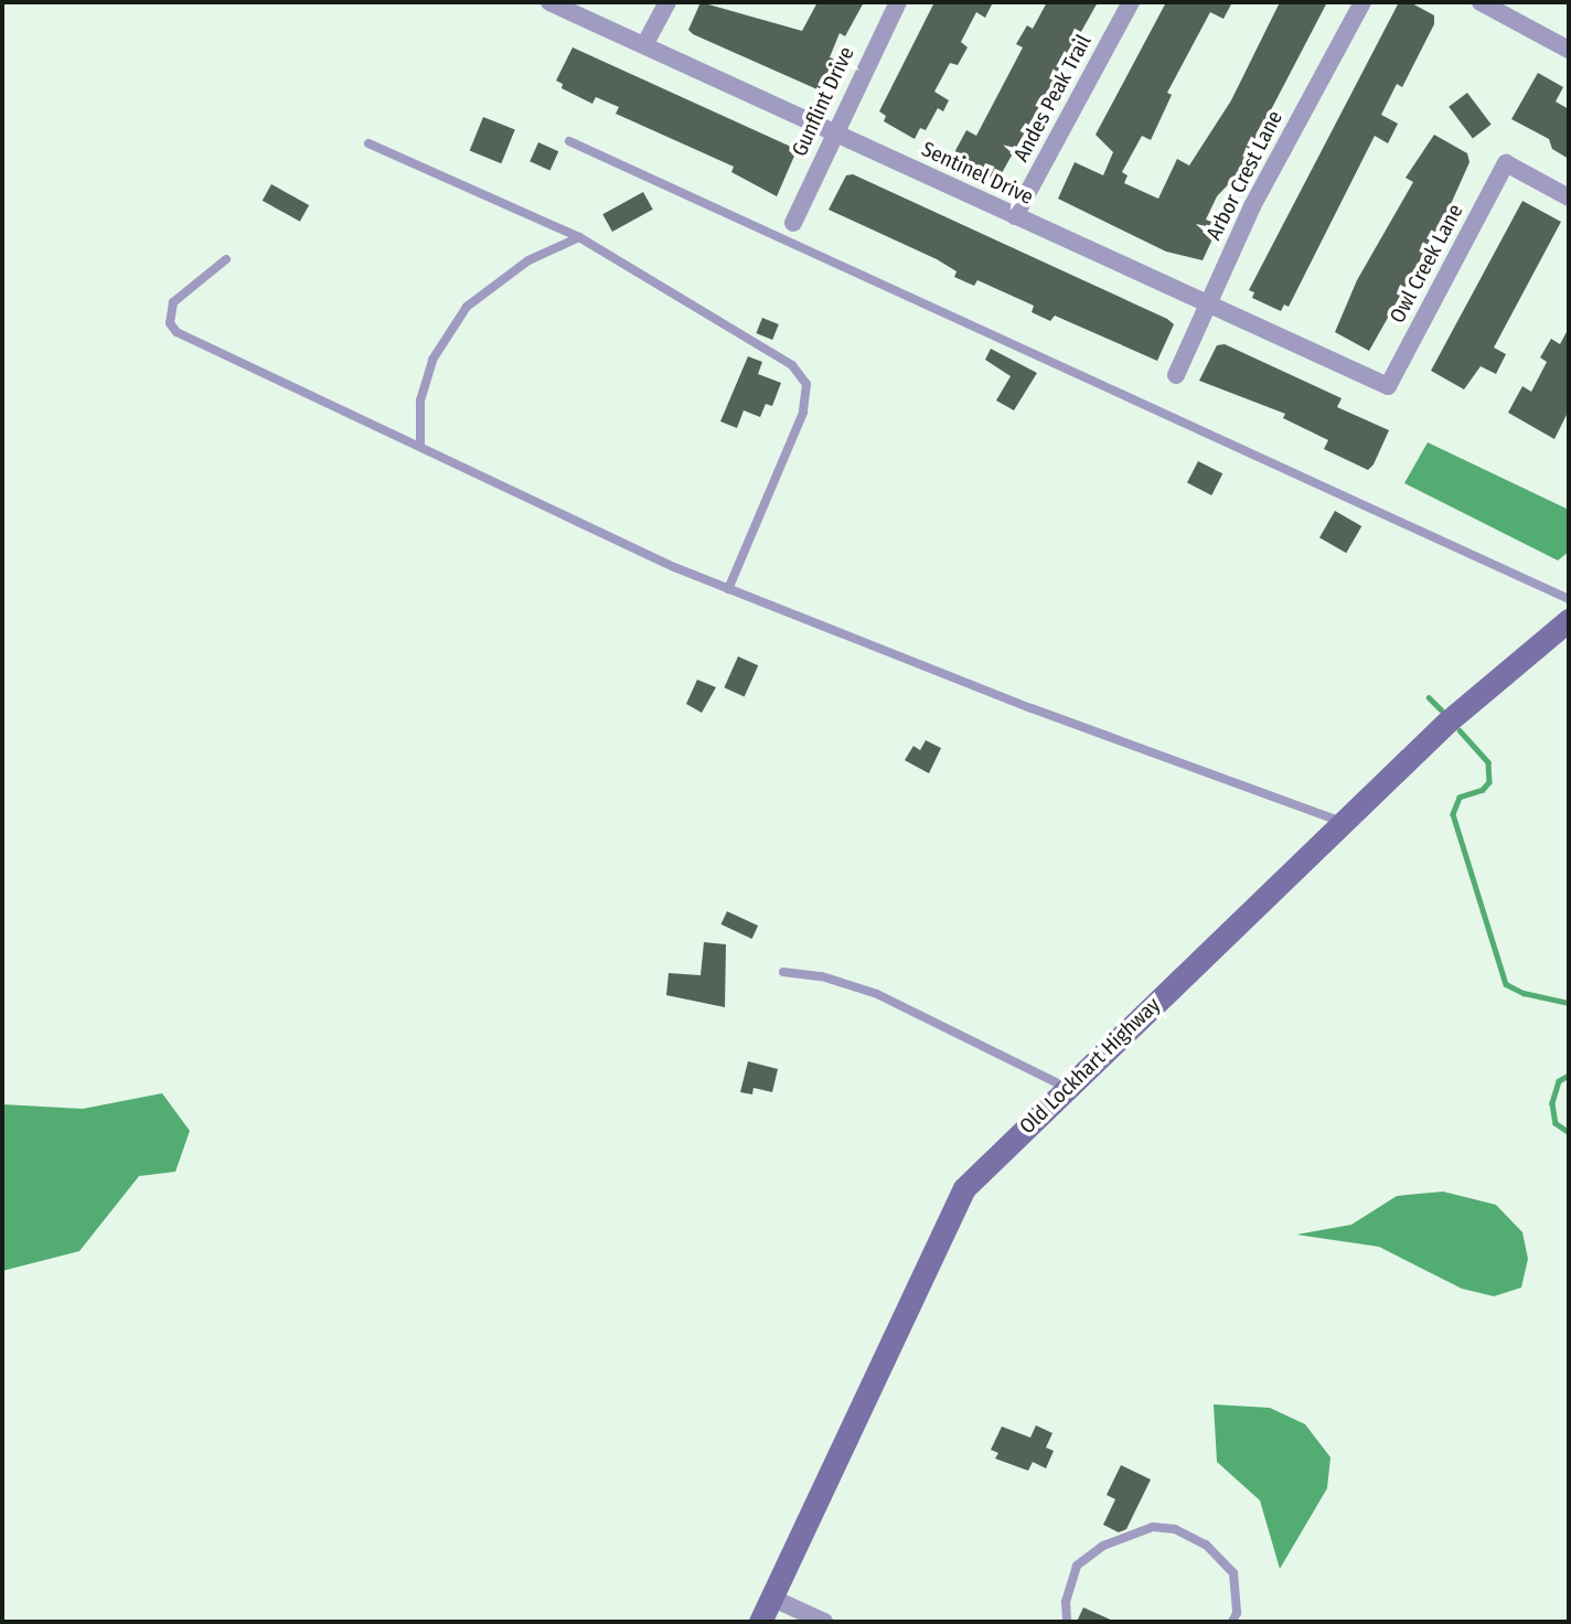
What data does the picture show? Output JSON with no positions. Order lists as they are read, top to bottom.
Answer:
{
  "streets": {
    "street": [
      "Andes Peak Trail",
      "Gunflint Drive",
      "Sentinel Drive",
      "Arbor Crest Lane",
      "Owl Creek Lane",
      "Old Lockhart Highway"
    ]
  },
  "crossings": [
    ["Andes Peak Trail", "Sentinel Drive"],
    ["Gunflint Drive", "Sentinel Drive"],
    ["Sentinel Drive", "Arbor Crest Lane"],
    ["Sentinel Drive", "Owl Creek Lane"]
  ]
}
